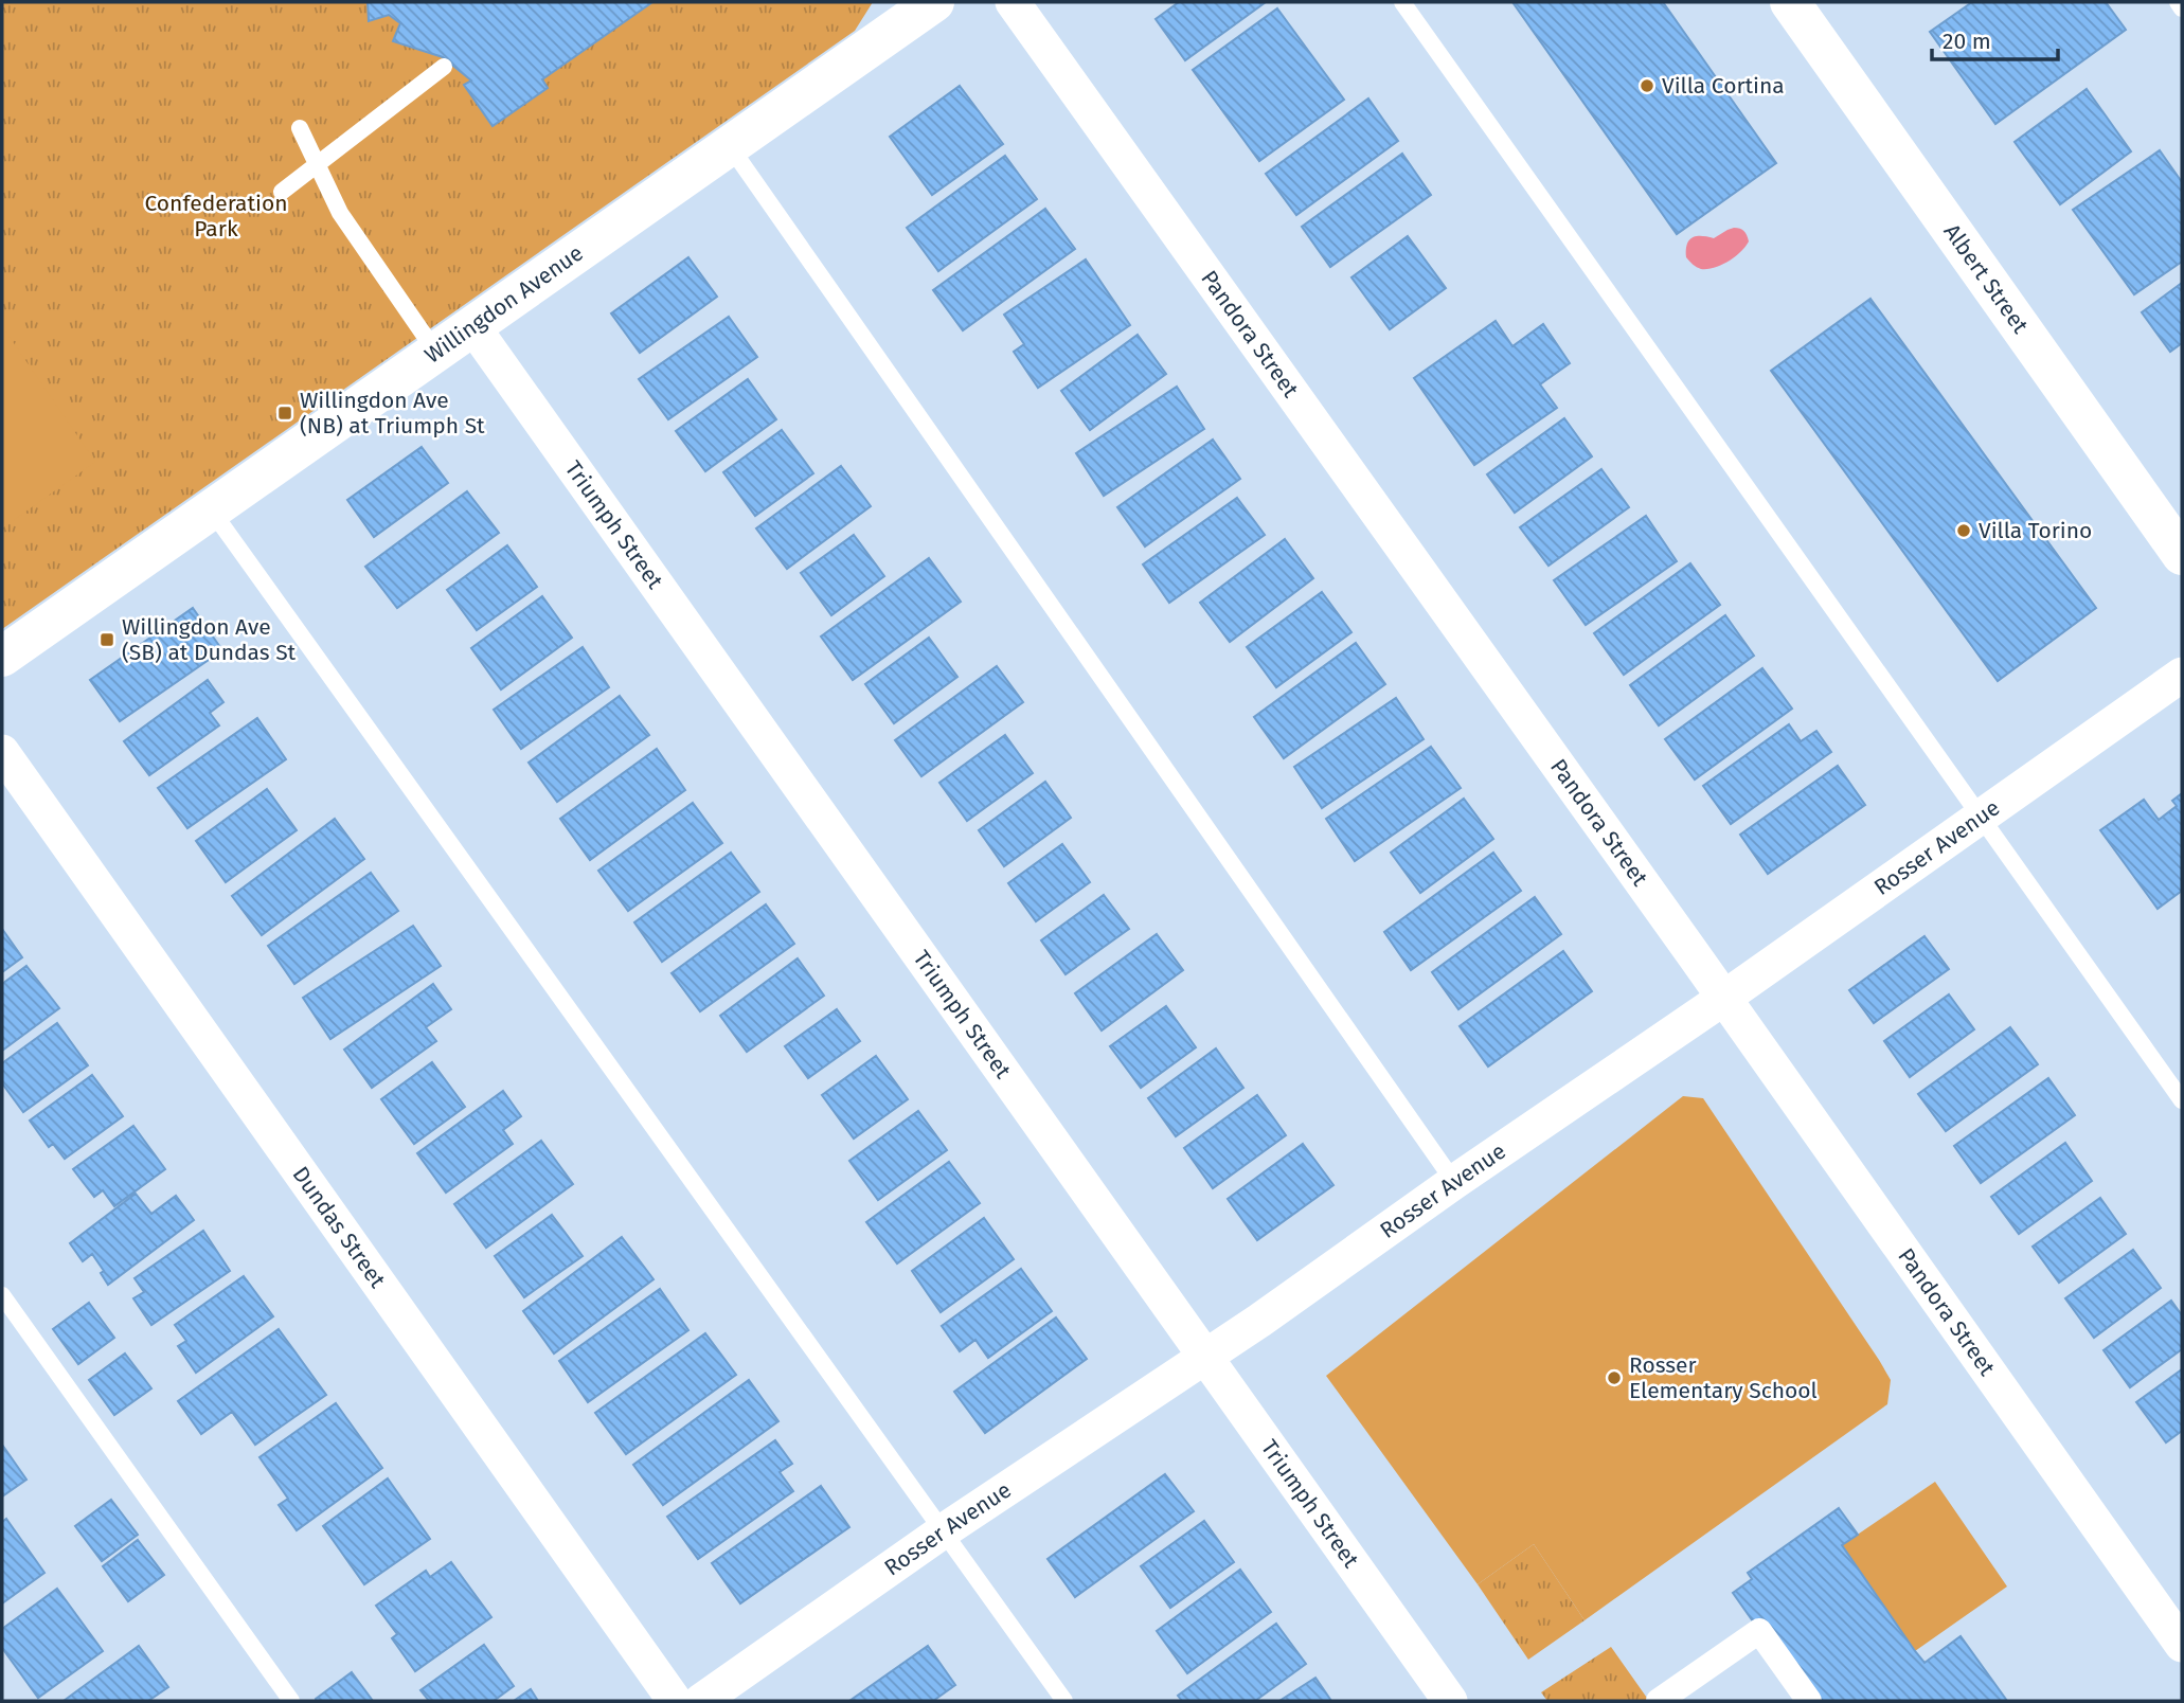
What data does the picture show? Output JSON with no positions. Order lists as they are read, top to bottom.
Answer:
{
  "streets": {
    "street": [
      "Albert Street",
      "Willingdon Avenue",
      "Pandora Street",
      "Triumph Street",
      "Rosser Avenue",
      "Dundas Street"
    ]
  },
  "crossings": [
    ["Willingdon Avenue", "Triumph Street"],
    ["Pandora Street", "Rosser Avenue"],
    ["Triumph Street", "Rosser Avenue"]
  ],
  "parks": ["Confederation Park"],
  "places": {
    "other": ["Villa Cortina", "Villa Torino", "Rosser Elementary School"],
    "transit": ["Willingdon Ave (NB) at Triumph St", "Willingdon Ave (SB) at Dundas St"]
  },
  "scale_bar": "20 m"
}
